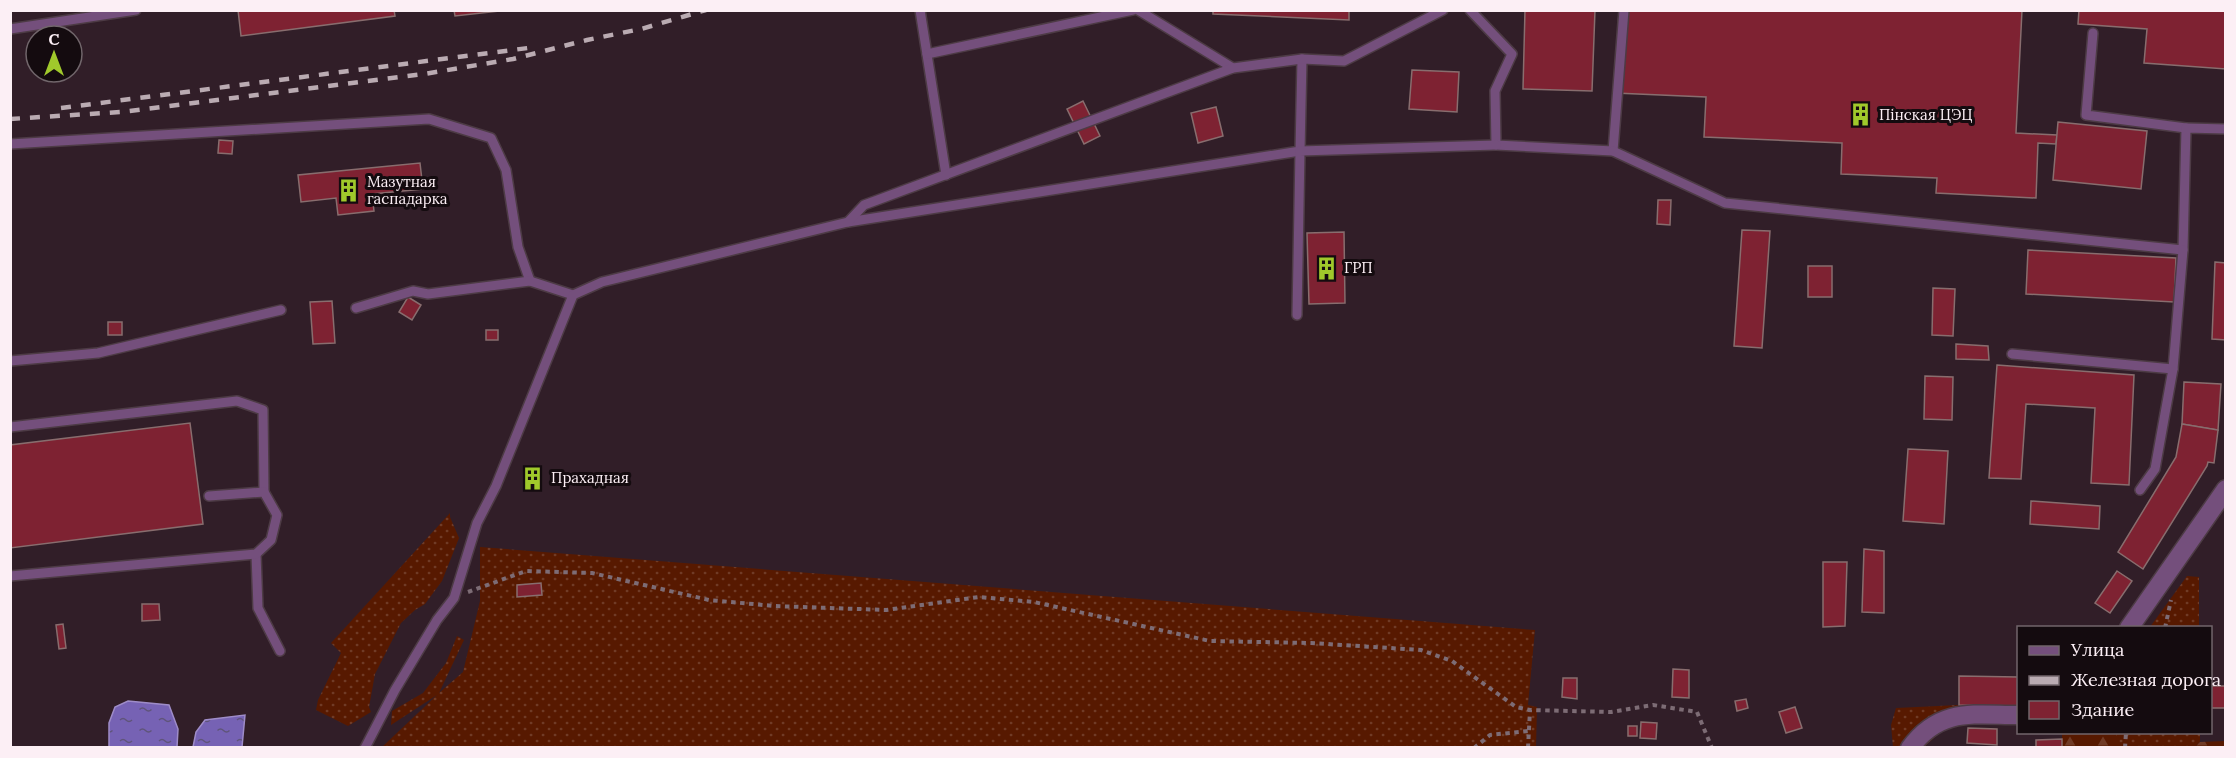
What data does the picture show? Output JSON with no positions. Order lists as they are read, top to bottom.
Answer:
{
  "places": {
    "building": [
      "Пінская ЦЭЦ",
      "Мазутная гаспадарка",
      "ГРП",
      "Прахадная"
    ]
  },
  "legend": ["Улица", "Железная дорога", "Здание"],
  "north": "top"
}
